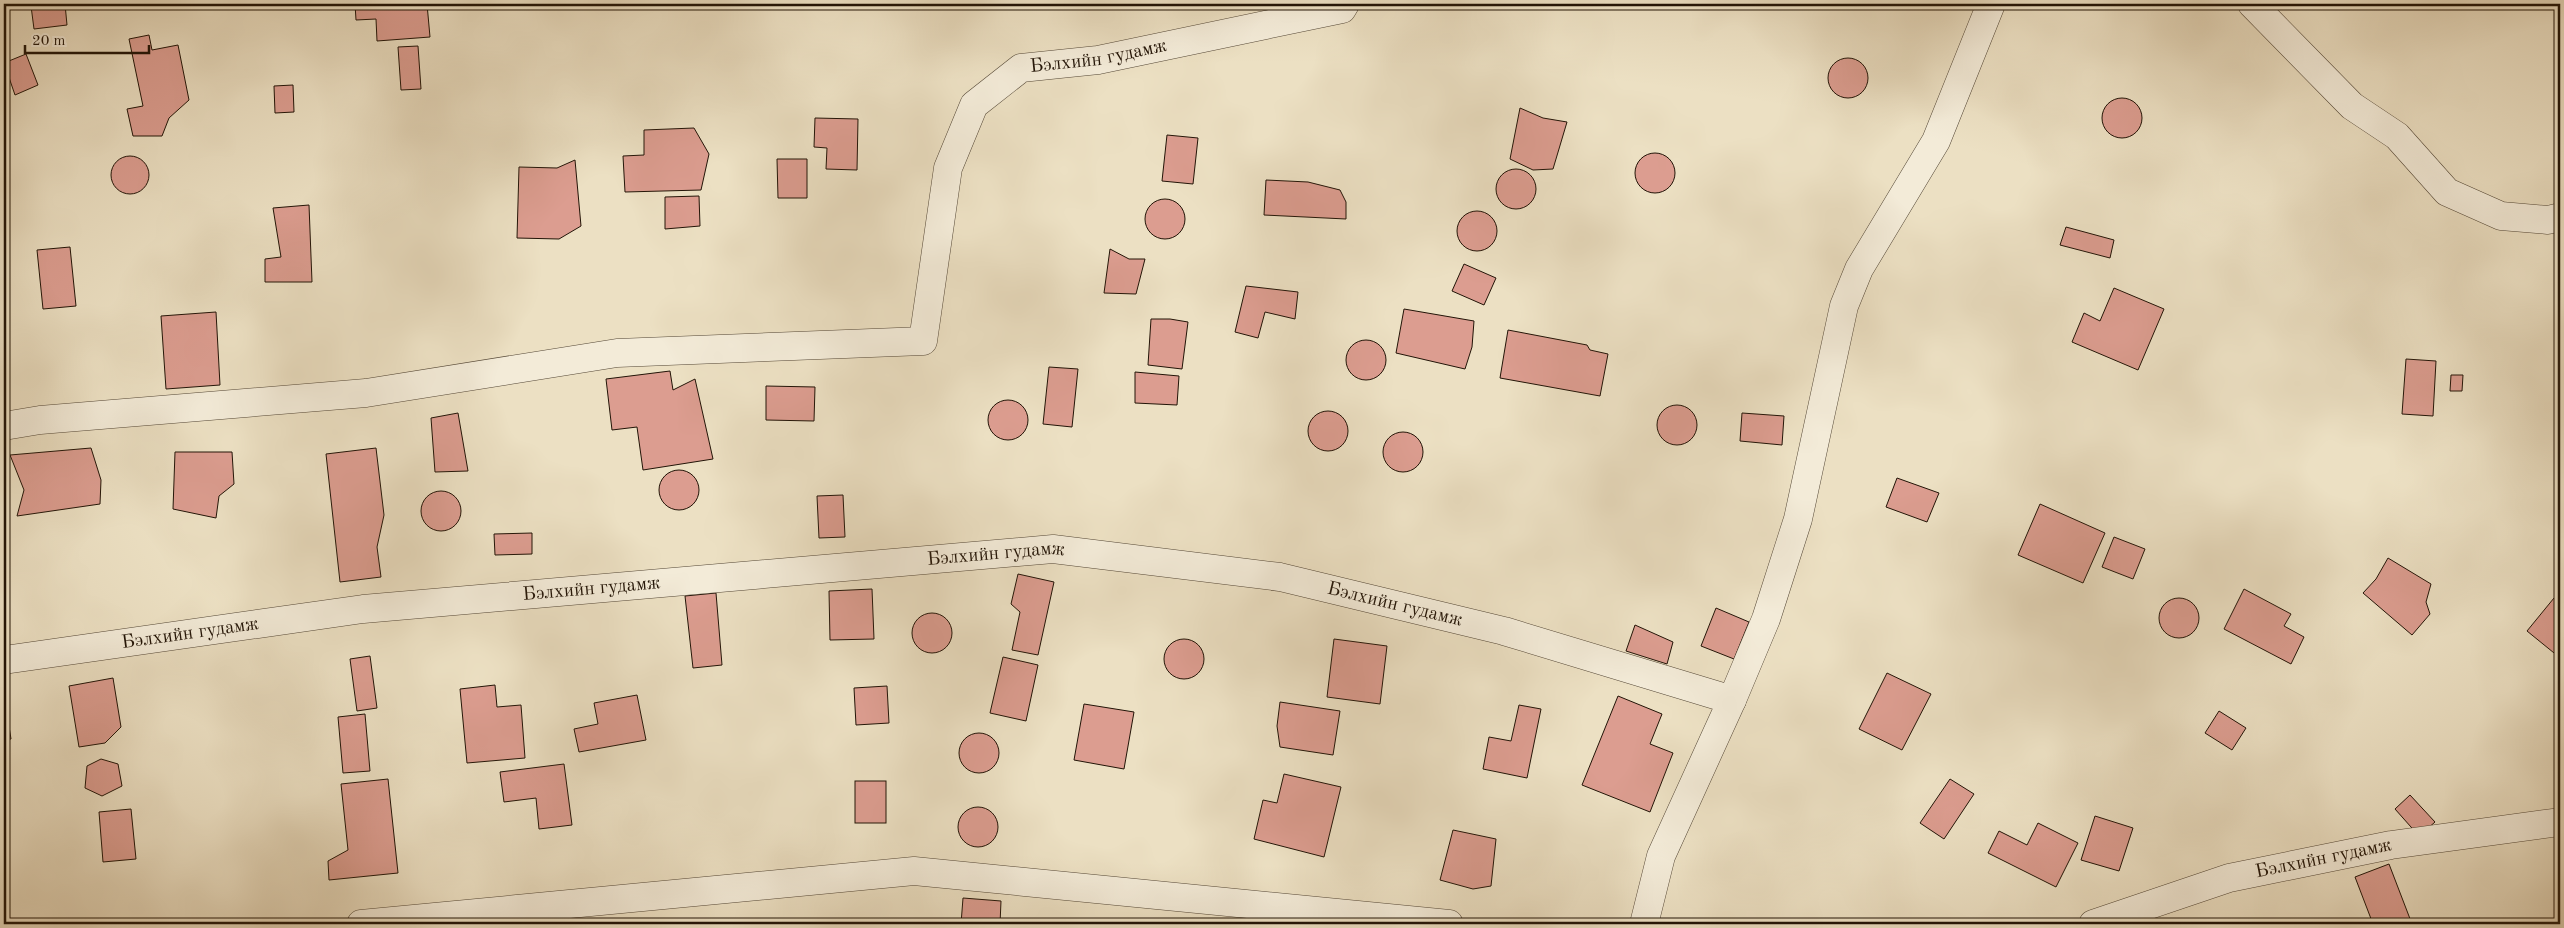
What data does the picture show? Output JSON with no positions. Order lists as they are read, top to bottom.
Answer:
{
  "streets": {
    "street": ["Бэлхийн гудамж"]
  },
  "scale_bar": "20 m"
}
